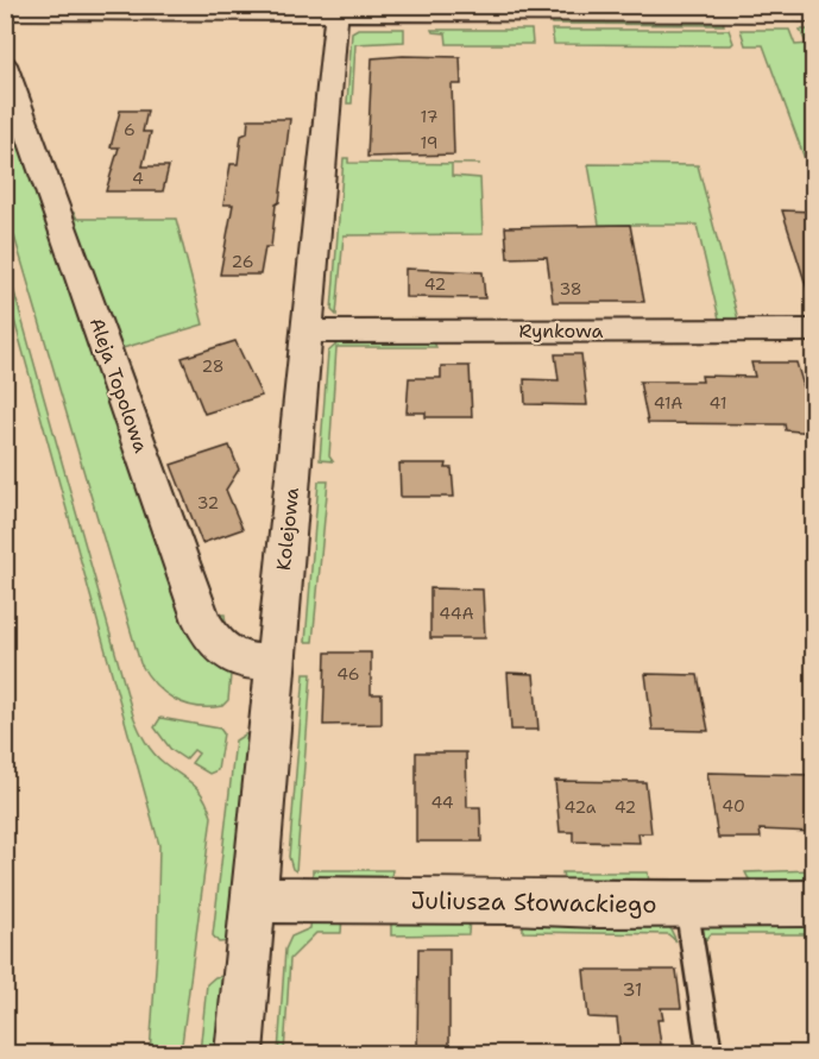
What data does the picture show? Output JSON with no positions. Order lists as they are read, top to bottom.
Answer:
{
  "streets": {
    "street": [
      "Rynkowa",
      "Aleja Topolowa",
      "Kolejowa",
      "Juliusza Słowackiego"
    ]
  },
  "crossings": [
    ["Rynkowa", "Kolejowa"],
    ["Aleja Topolowa", "Kolejowa"],
    ["Kolejowa", "Juliusza Słowackiego"]
  ],
  "house_numbers": [
    "17",
    "6",
    "19",
    "4",
    "26",
    "42",
    "38",
    "28",
    "41A",
    "41",
    "32",
    "44A",
    "46",
    "44",
    "40",
    "42a",
    "42",
    "31"
  ]
}
